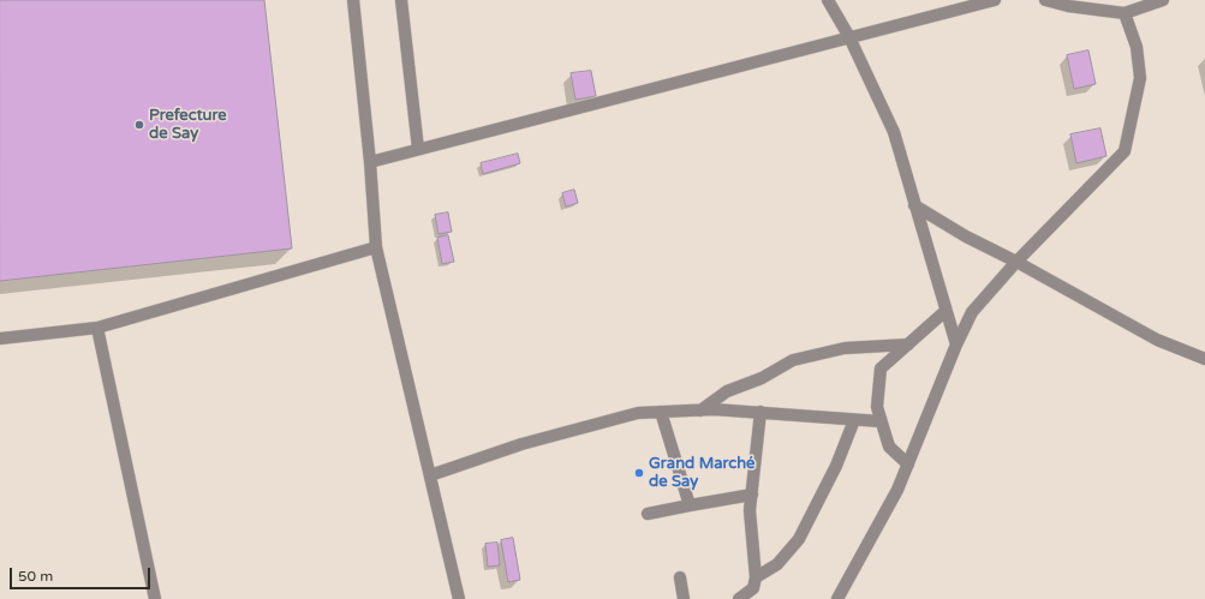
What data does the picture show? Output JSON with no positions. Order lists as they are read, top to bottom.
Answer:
{
  "places": ["Prefecture de Say", "Grand Marché de Say"],
  "scale_bar": "50 m"
}
